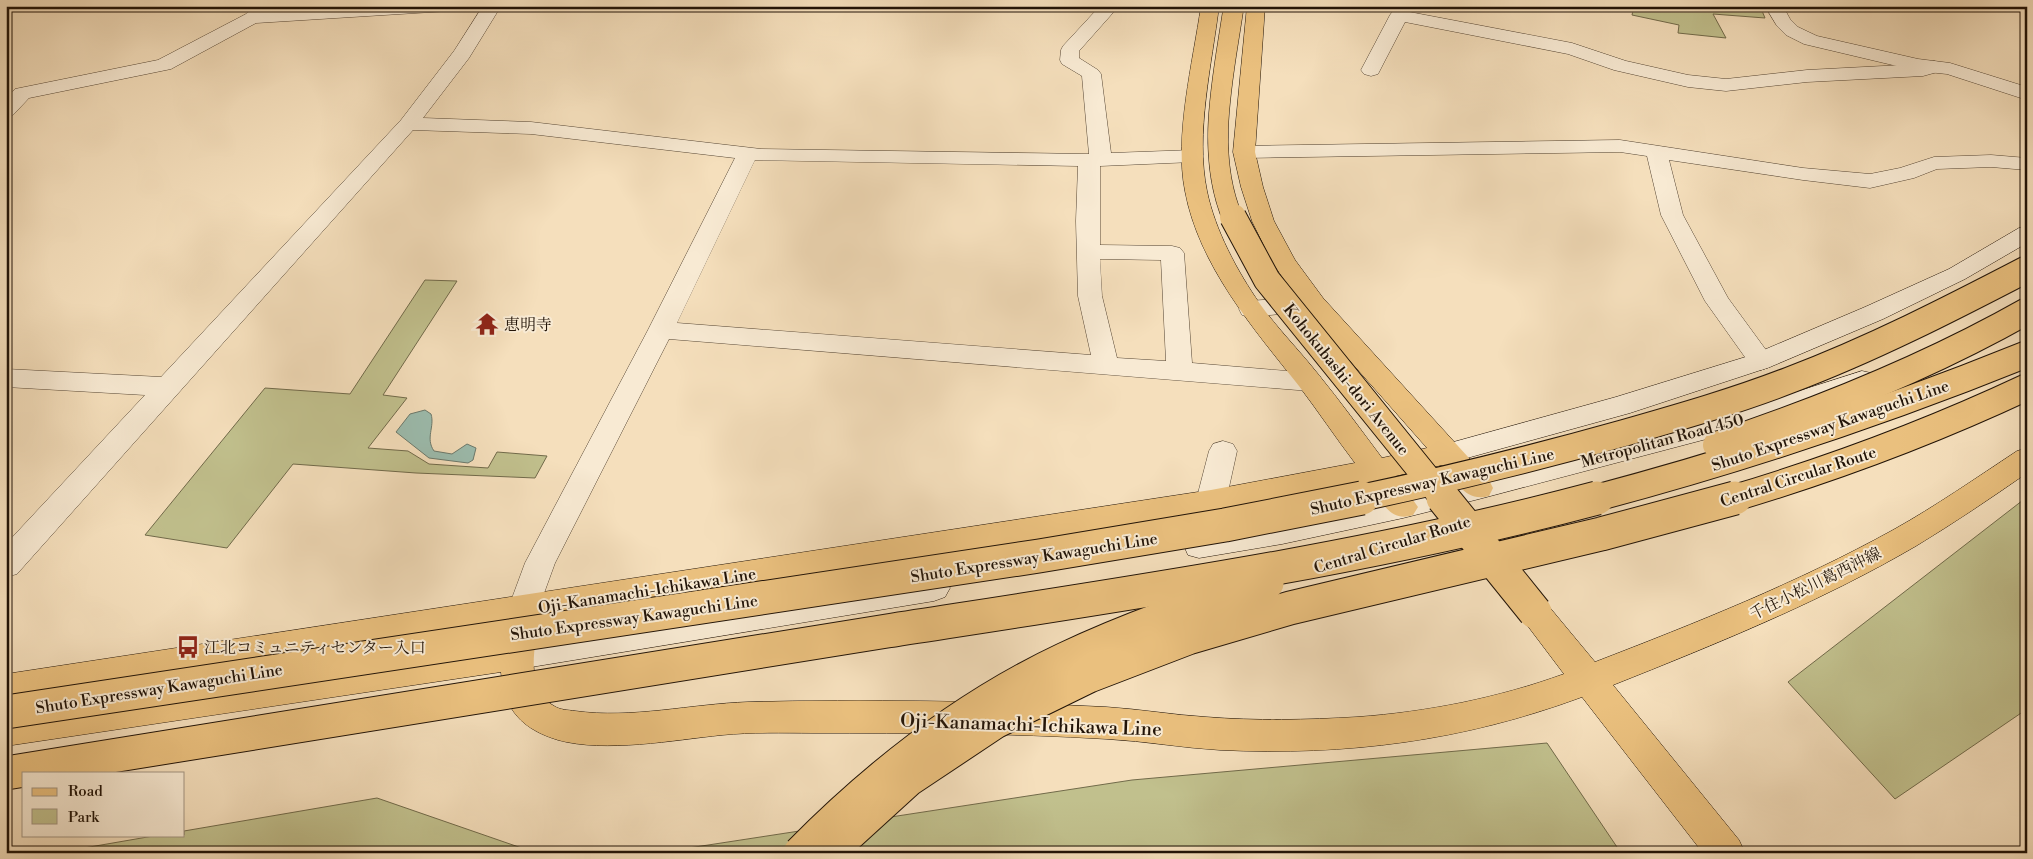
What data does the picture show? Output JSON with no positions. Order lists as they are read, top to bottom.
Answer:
{
  "streets": {
    "main road": [
      "Kohokubashi-dori Avenue",
      "Shuto Expressway Kawaguchi Line",
      "Central Circular Route",
      "千住小松川葛西沖線",
      "Oji-Kanamachi-Ichikawa Line"
    ],
    "street": ["Metropolitan Road 450"]
  },
  "crossings": [
    ["Kohokubashi-dori Avenue", "千住小松川葛西沖線"],
    ["Kohokubashi-dori Avenue", "Oji-Kanamachi-Ichikawa Line"],
    ["Metropolitan Road 450", "Oji-Kanamachi-Ichikawa Line"],
    ["千住小松川葛西沖線", "Oji-Kanamachi-Ichikawa Line"]
  ],
  "places": {
    "temple": ["恵明寺"],
    "bus stop": ["江北コミュニティセンター入口"]
  },
  "legend": ["Road", "Park"]
}
